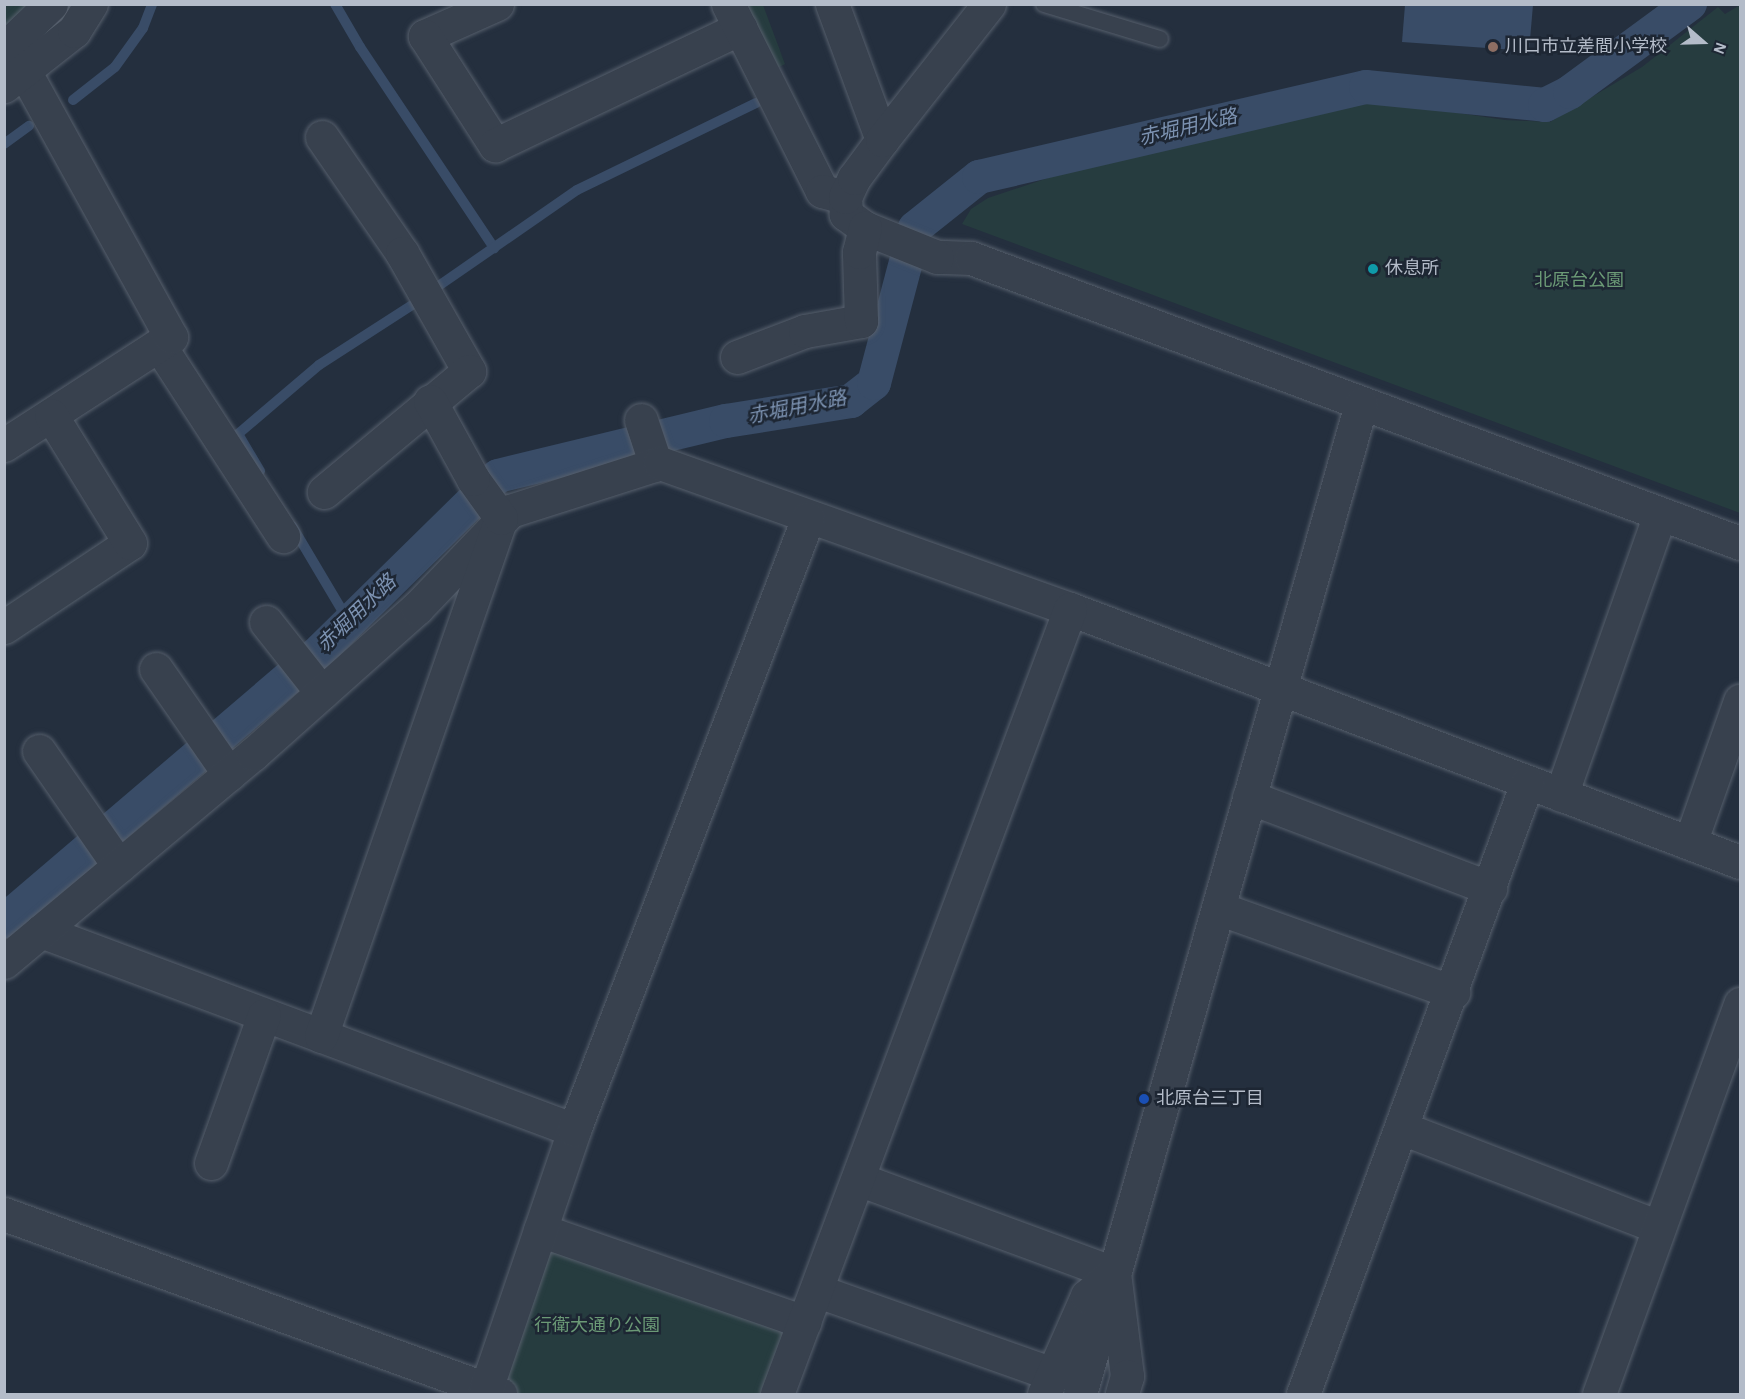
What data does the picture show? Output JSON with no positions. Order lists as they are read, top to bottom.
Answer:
{
  "water": ["赤堀用水路"],
  "parks": ["北原台公園", "行衛大通り公園"],
  "places": ["川口市立差間小学校", "休息所", "北原台三丁目"],
  "north": "right"
}
